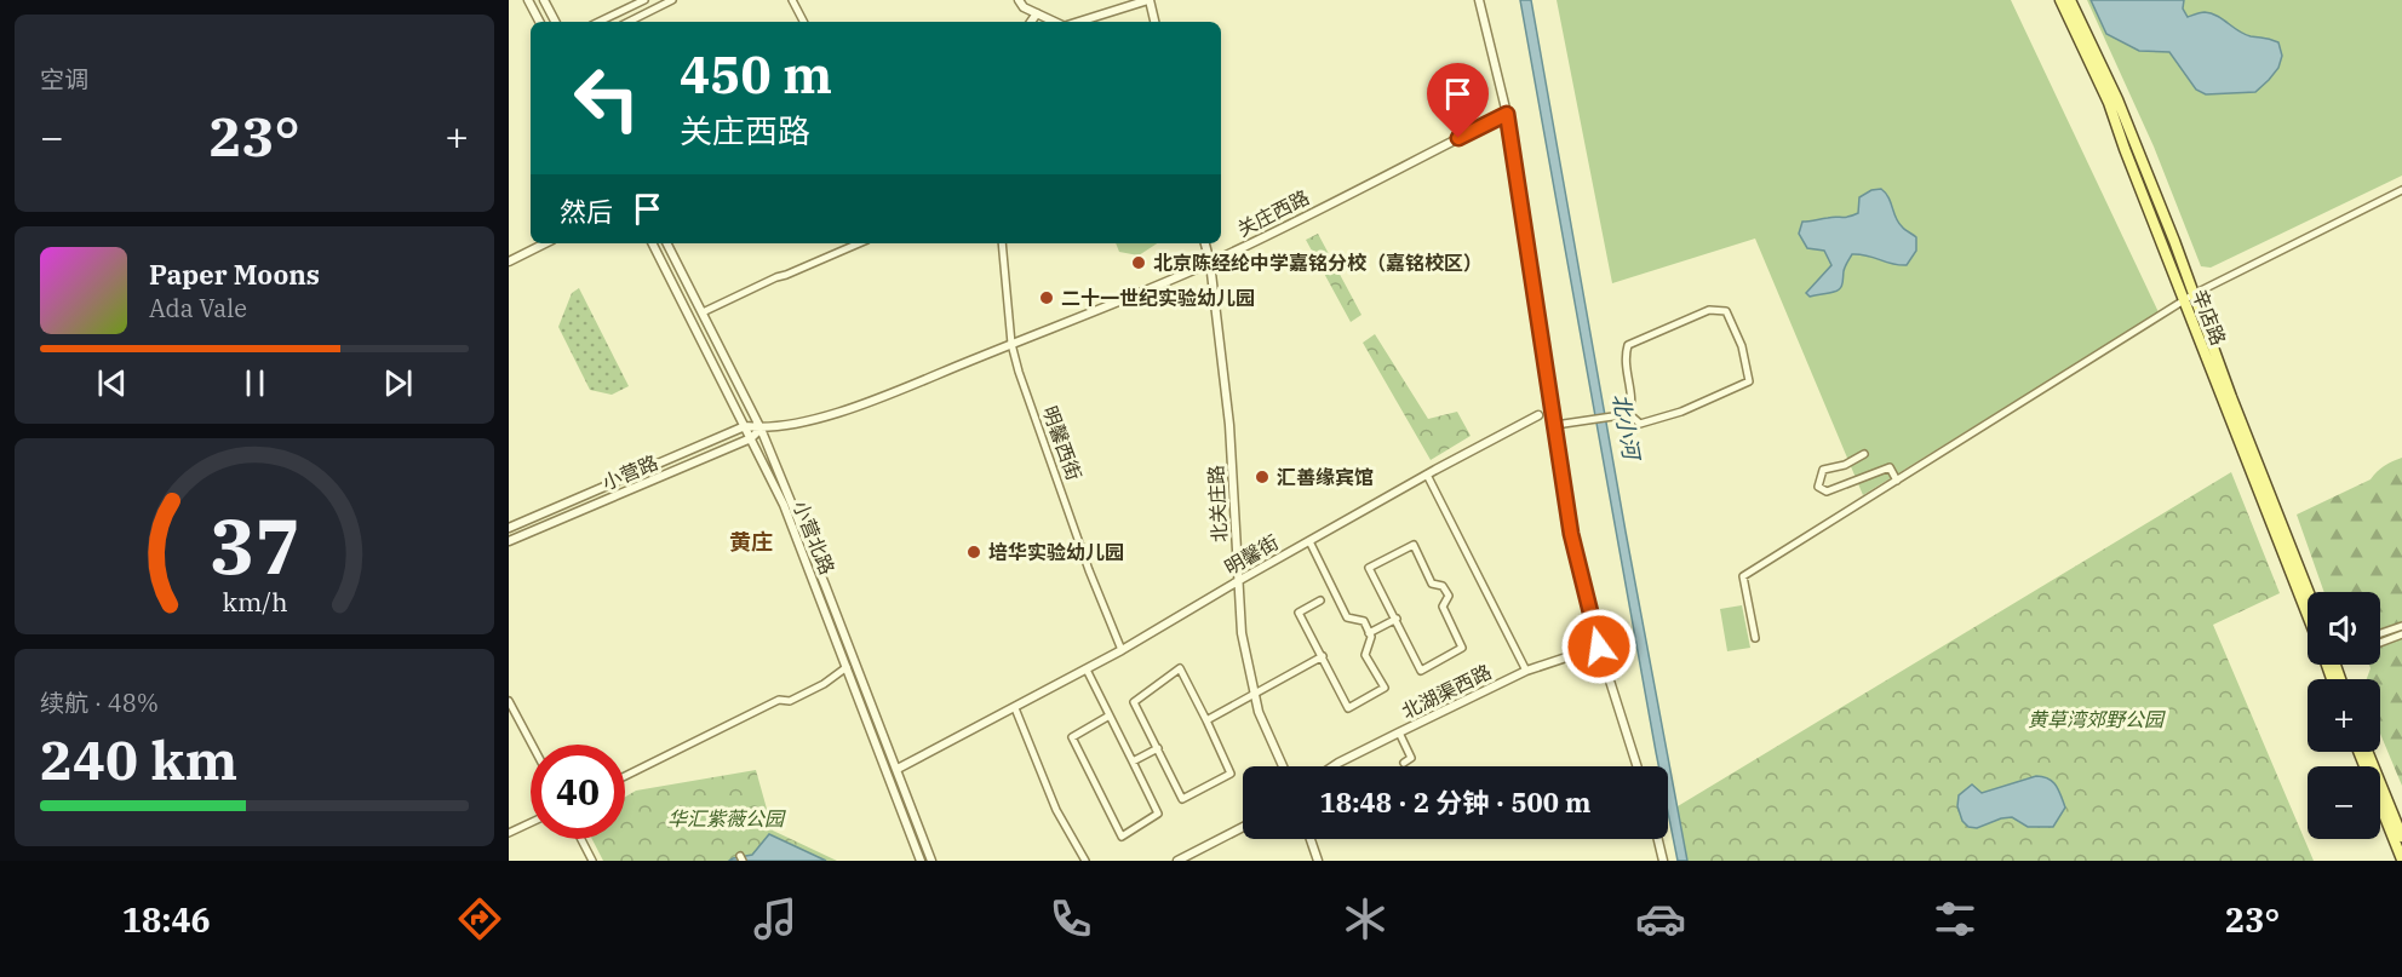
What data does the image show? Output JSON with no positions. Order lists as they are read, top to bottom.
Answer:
{
  "streets": {
    "main road": ["辛店路"],
    "street": [
      "关庄西路",
      "明馨西街",
      "小营路",
      "北关庄路",
      "小营北路",
      "明馨街",
      "北湖渠西路"
    ]
  },
  "crossings": [
    ["关庄西路", "明馨西街"],
    ["关庄西路", "小营路"],
    ["关庄西路", "北关庄路"],
    ["关庄西路", "小营北路"],
    ["明馨西街", "明馨街"],
    ["小营路", "小营北路"],
    ["北关庄路", "明馨街"],
    ["小营北路", "明馨街"]
  ],
  "districts": ["黄庄"],
  "water": ["北小河"],
  "parks": ["黄草湾郊野公园", "华汇紫薇公园"],
  "places": [
    "北京陈经纶中学嘉铭分校（嘉铭校区）",
    "二十一世纪实验幼儿园",
    "汇善缘宾馆",
    "培华实验幼儿园"
  ],
  "page": {
    "tile": [
      "空调",
      ["续航 · 48%", "240 km"]
    ],
    "turn": ["450 m", "关庄西路"],
    "heat": ["−", "23°", "+"],
    "then": "然后",
    "song": ["Paper Moons", "Ada Vale"],
    "map_buttons": ["+", "−"],
    "limit": "40",
    "trip": "18:48 · 2 分钟 · 500 m",
    "tabs": ["18:46", "23°"],
    "gauge": ["37", "km/h"]
  }
}
